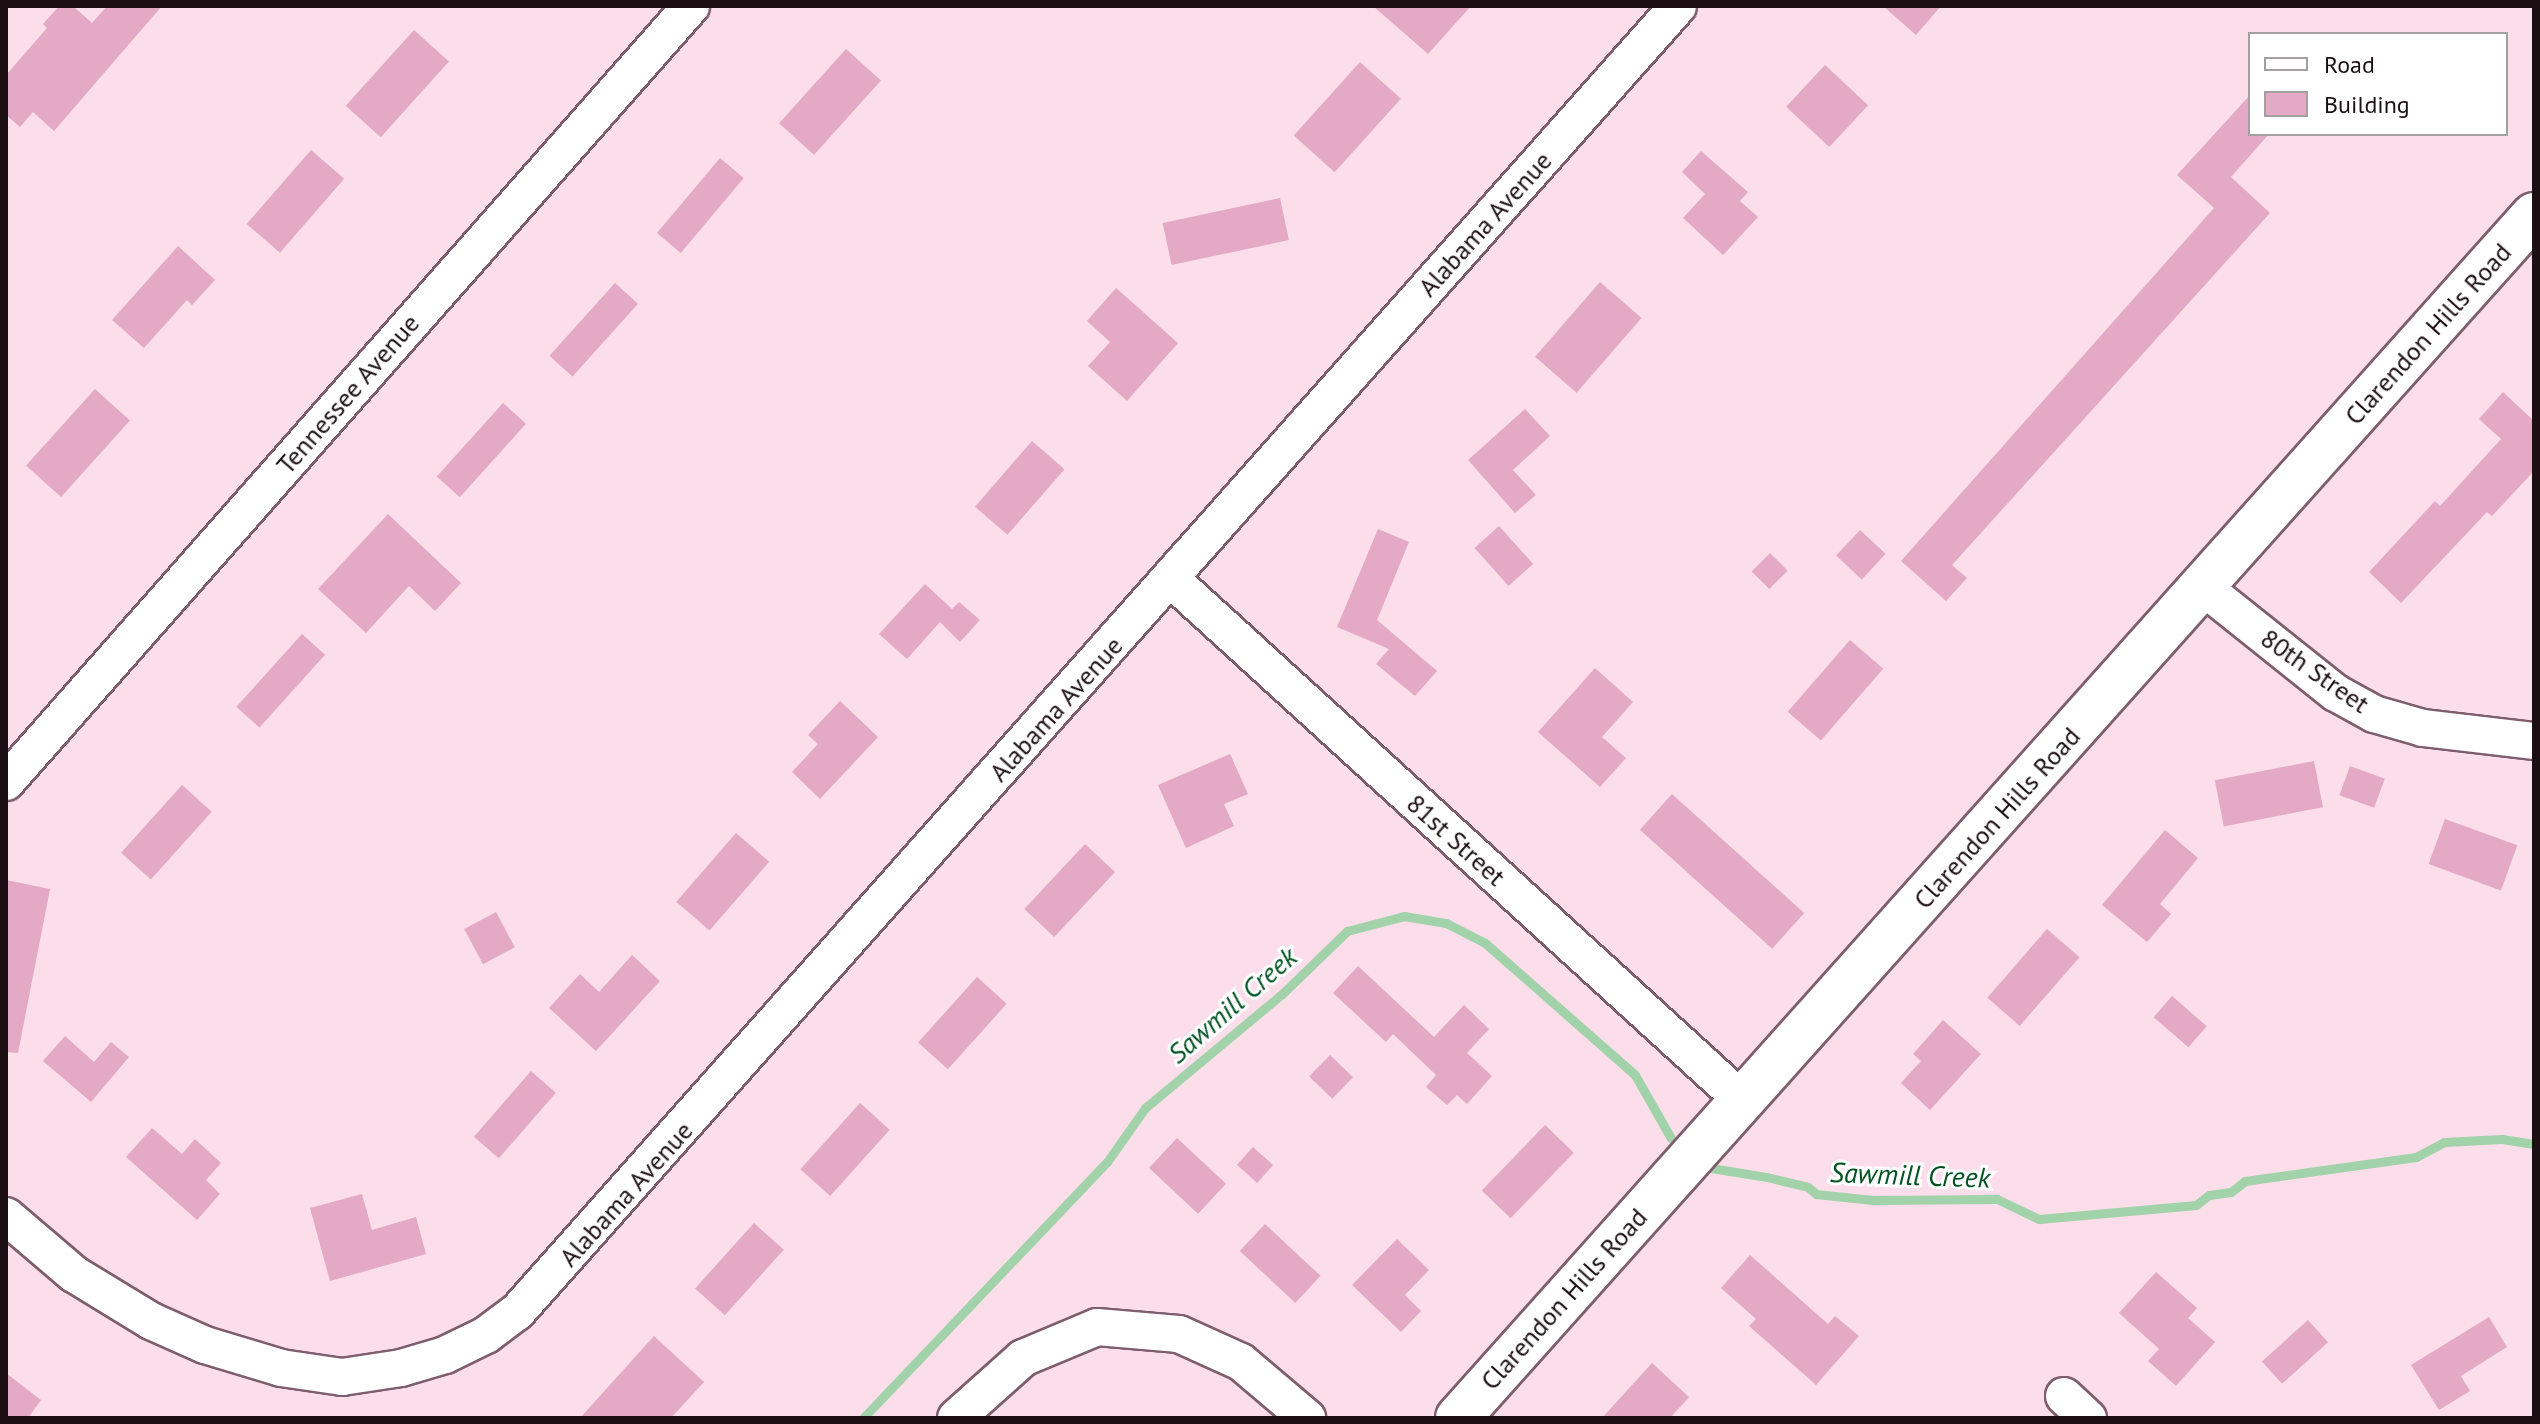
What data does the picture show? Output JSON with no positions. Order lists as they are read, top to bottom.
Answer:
{
  "streets": {
    "street": [
      "Alabama Avenue",
      "Clarendon Hills Road",
      "Tennessee Avenue",
      "80th Street",
      "81st Street"
    ]
  },
  "crossings": [
    ["Alabama Avenue", "81st Street"],
    ["Clarendon Hills Road", "80th Street"],
    ["Clarendon Hills Road", "81st Street"]
  ],
  "water": ["Sawmill Creek"],
  "legend": ["Road", "Building"]
}
